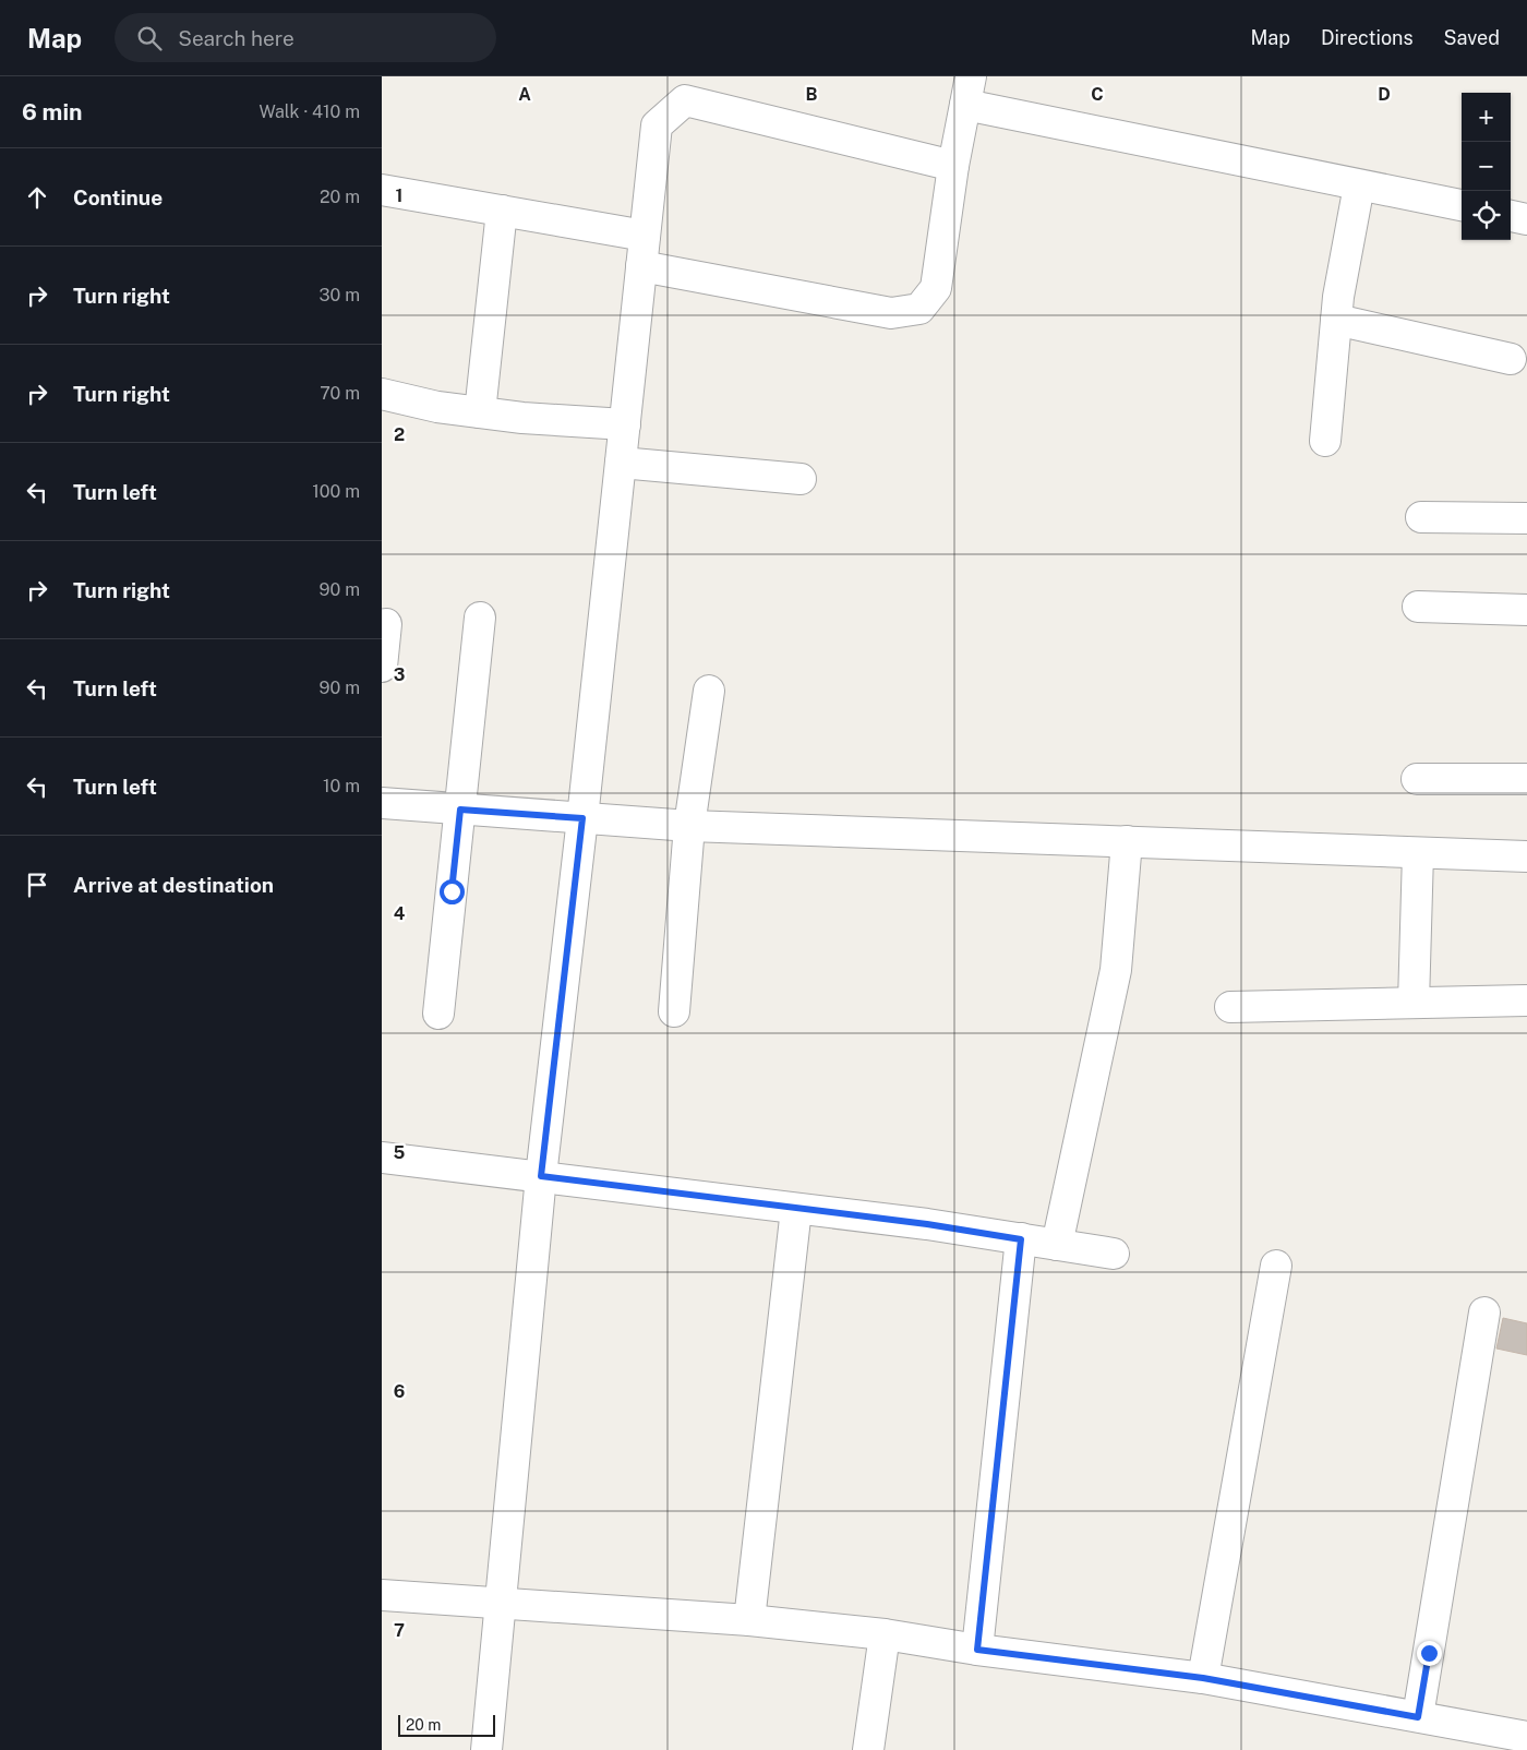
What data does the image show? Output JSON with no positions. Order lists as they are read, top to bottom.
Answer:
{
  "scale_bar": "20 m",
  "page": {
    "header": "Map",
    "search": "Search here",
    "nav": ["Map", "Directions", "Saved"],
    "heading": ["6 min", "Walk · 410 m"],
    "map_buttons": ["+", "−"],
    "list": [
      ["Continue", "20 m"],
      ["Turn right", "30 m"],
      ["Turn right", "70 m"],
      ["Turn left", "100 m"],
      ["Turn right", "90 m"],
      ["Turn left", "90 m"],
      ["Turn left", "10 m"],
      "Arrive at destination"
    ],
    "scale": "20 m"
  },
  "grid": {
    "columns": [
      "A",
      "B",
      "C",
      "D"
    ],
    "rows": [
      "1",
      "2",
      "3",
      "4",
      "5",
      "6",
      "7"
    ]
  }
}
